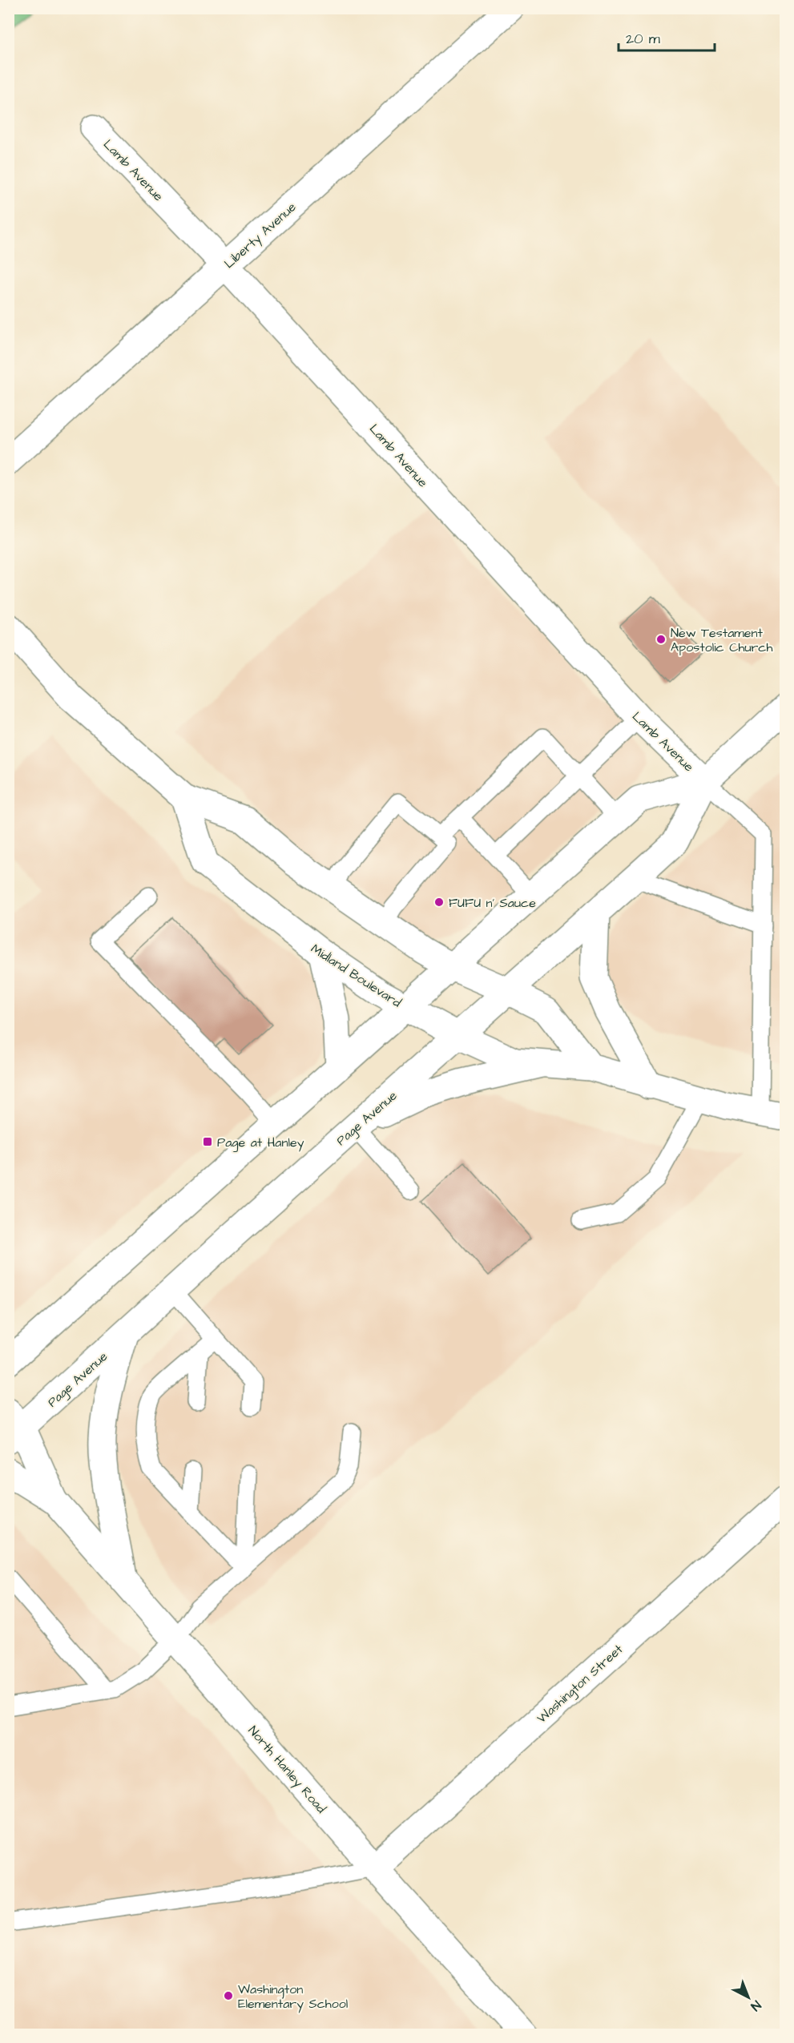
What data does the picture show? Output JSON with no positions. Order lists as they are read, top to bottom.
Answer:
{
  "streets": {
    "main road": [
      "Lamb Avenue",
      "Liberty Avenue",
      "Midland Boulevard",
      "Page Avenue",
      "Washington Street",
      "North Hanley Road"
    ]
  },
  "crossings": [
    ["Lamb Avenue", "Liberty Avenue"],
    ["Lamb Avenue", "Page Avenue"],
    ["Midland Boulevard", "Page Avenue"],
    ["Page Avenue", "North Hanley Road"],
    ["Washington Street", "North Hanley Road"]
  ],
  "places": {
    "other": ["New Testament Apostolic Church", "FUFU n' Sauce", "Washington Elementary School"],
    "transit": ["Page at Hanley"]
  },
  "scale_bar": "20 m",
  "north": "bottom right"
}
